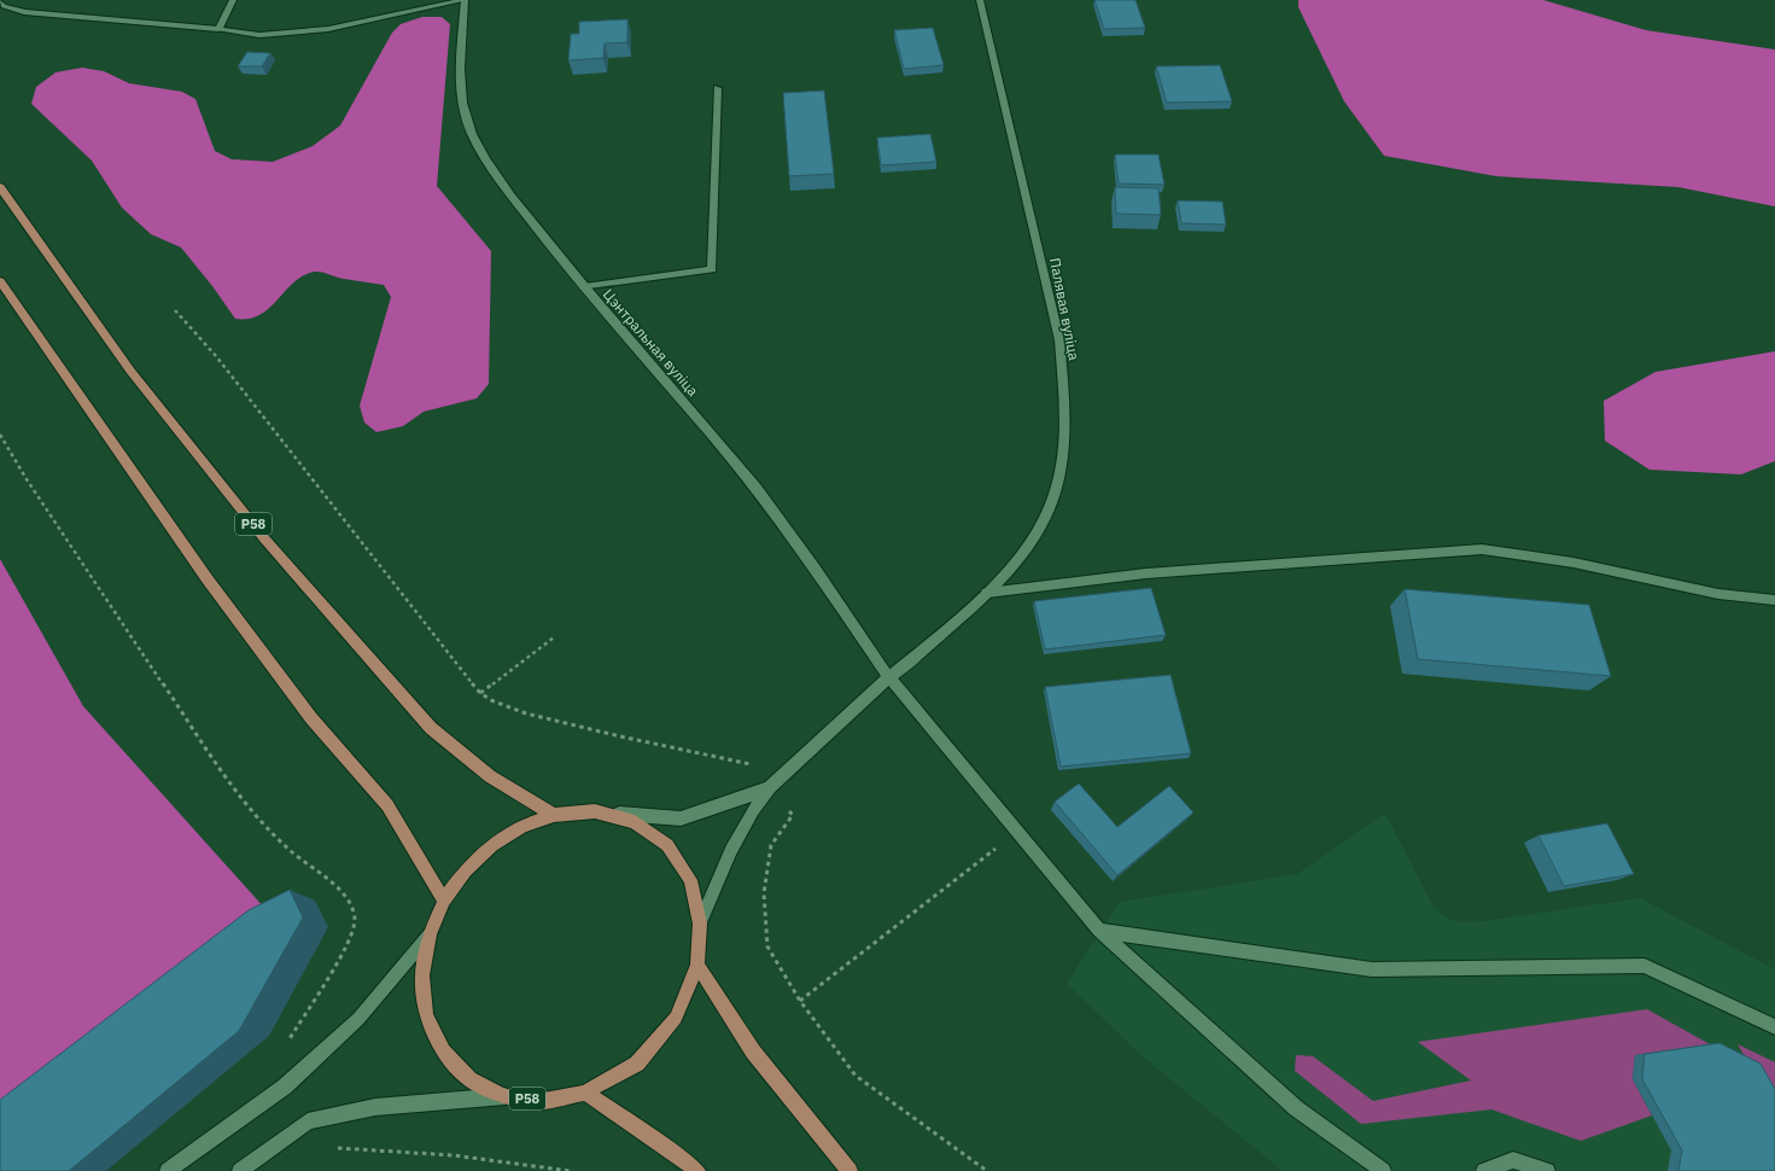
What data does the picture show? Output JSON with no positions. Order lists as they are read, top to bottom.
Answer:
{
  "streets": {
    "main road": ["Р58"],
    "street": ["Палявая вуліца", "Цэнтральная вуліца"]
  },
  "crossings": [
    ["Палявая вуліца", "Цэнтральная вуліца"]
  ]
}
